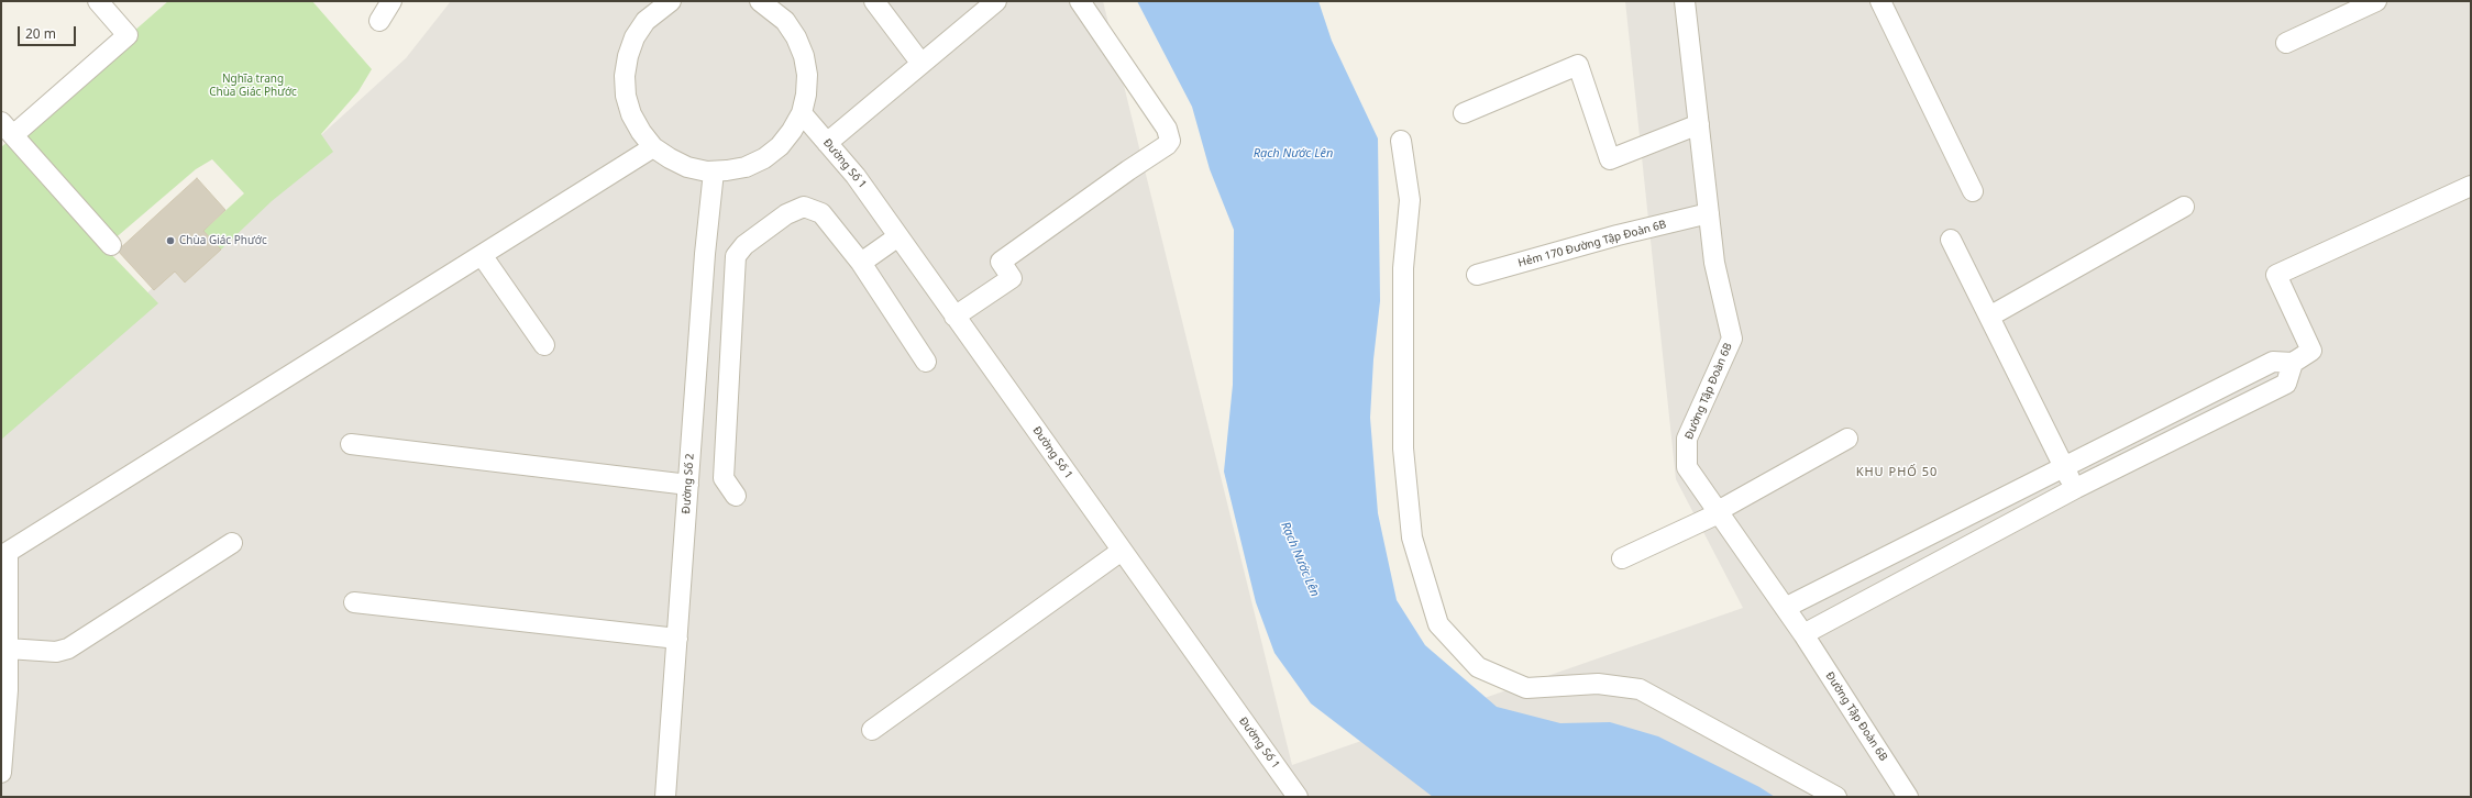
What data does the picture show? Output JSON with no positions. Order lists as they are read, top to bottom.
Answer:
{
  "streets": {
    "street": [
      "Đường Số 1",
      "Hẻm 170 Đường Tập Đoàn 6B",
      "Đường Tập Đoàn 6B",
      "Đường Số 2"
    ]
  },
  "crossings": [
    ["Hẻm 170 Đường Tập Đoàn 6B", "Đường Tập Đoàn 6B"]
  ],
  "districts": ["KHU PHỐ 50"],
  "water": ["Rạch Nước Lên"],
  "parks": ["Nghĩa trang Chùa Giác Phước"],
  "places": ["Chùa Giác Phước"],
  "scale_bar": "20 m"
}
